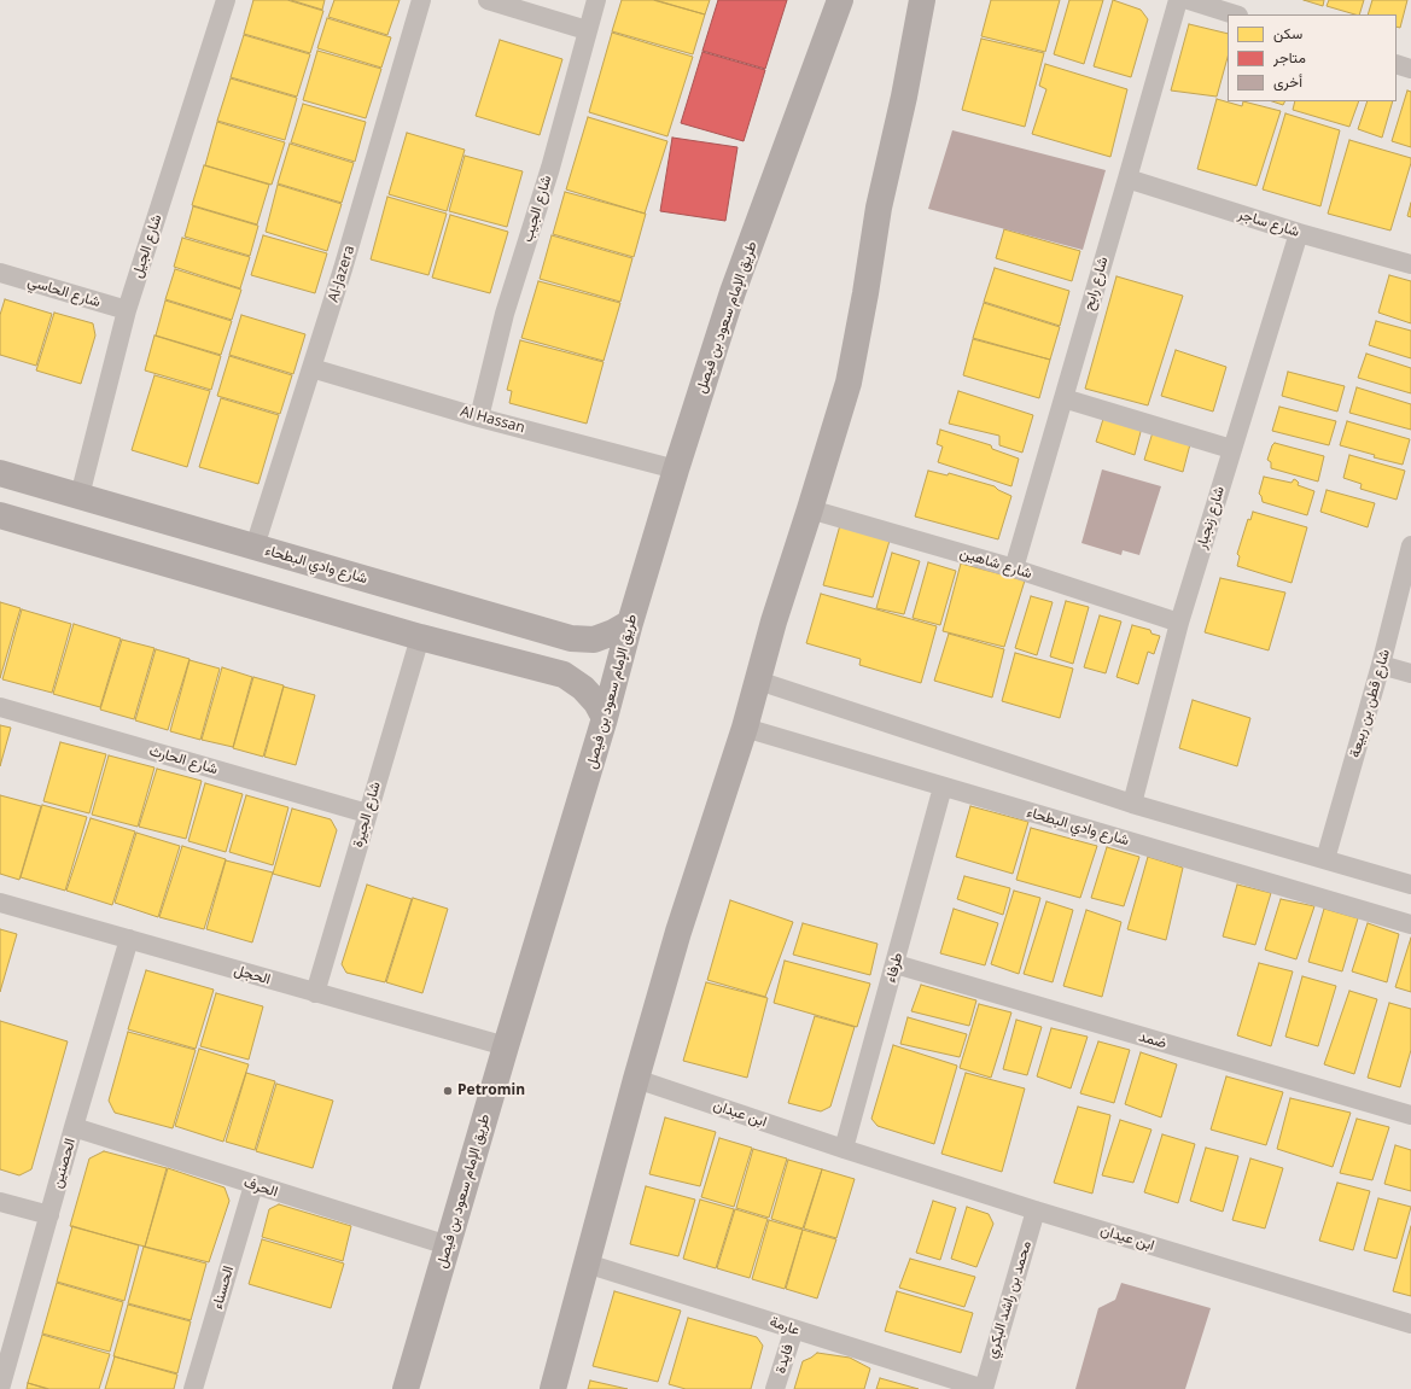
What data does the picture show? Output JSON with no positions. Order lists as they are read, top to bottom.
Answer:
{
  "streets": {
    "main road": ["طريق الإمام سعود بن فيصل", "شارع وادي البطحاء"],
    "street": [
      "شارع الجيب",
      "شارع ساجر",
      "شارع الجيل",
      "Al-Jazera",
      "شارع رابح",
      "شارع الحاسي",
      "Al Hassan",
      "شارع زنجبار",
      "شارع شاهين",
      "شارع قطن بن ربيعة",
      "شارع الحارث",
      "شارع الجيرة",
      "طرفاء",
      "الحجل",
      "ضمد",
      "ابن عبدان",
      "الحصنين",
      "الحرف",
      "ابن عيدان",
      "الحسناء",
      "محمد بن راشد البكري",
      "عارمة",
      "فايدة"
    ]
  },
  "crossings": [
    ["شارع الجيب", "Al Hassan"],
    ["شارع ساجر", "شارع رابح"],
    ["شارع ساجر", "شارع زنجبار"],
    ["شارع الجيل", "شارع الحاسي"],
    ["شارع الجيل", "شارع وادي البطحاء"],
    ["Al-Jazera", "Al Hassan"],
    ["Al-Jazera", "شارع وادي البطحاء"],
    ["شارع رابح", "شارع شاهين"],
    ["طريق الإمام سعود بن فيصل", "Al Hassan"],
    ["طريق الإمام سعود بن فيصل", "شارع وادي البطحاء"],
    ["طريق الإمام سعود بن فيصل", "الحجل"],
    ["طريق الإمام سعود بن فيصل", "الحرف"],
    ["شارع زنجبار", "شارع شاهين"],
    ["شارع وادي البطحاء", "طرفاء"],
    ["شارع الحارث", "شارع الجيرة"],
    ["شارع الجيرة", "الحجل"],
    ["طرفاء", "ضمد"],
    ["طرفاء", "ابن عبدان"],
    ["طرفاء", "ابن عيدان"],
    ["الحجل", "الحصنين"],
    ["ابن عبدان", "ابن عيدان"],
    ["الحصنين", "الحرف"],
    ["الحرف", "الحسناء"],
    ["ابن عيدان", "محمد بن راشد البكري"],
    ["محمد بن راشد البكري", "عارمة"],
    ["عارمة", "فايدة"]
  ],
  "places": ["Petromin"],
  "legend": ["سكن", "متاجر", "أخرى"]
}
